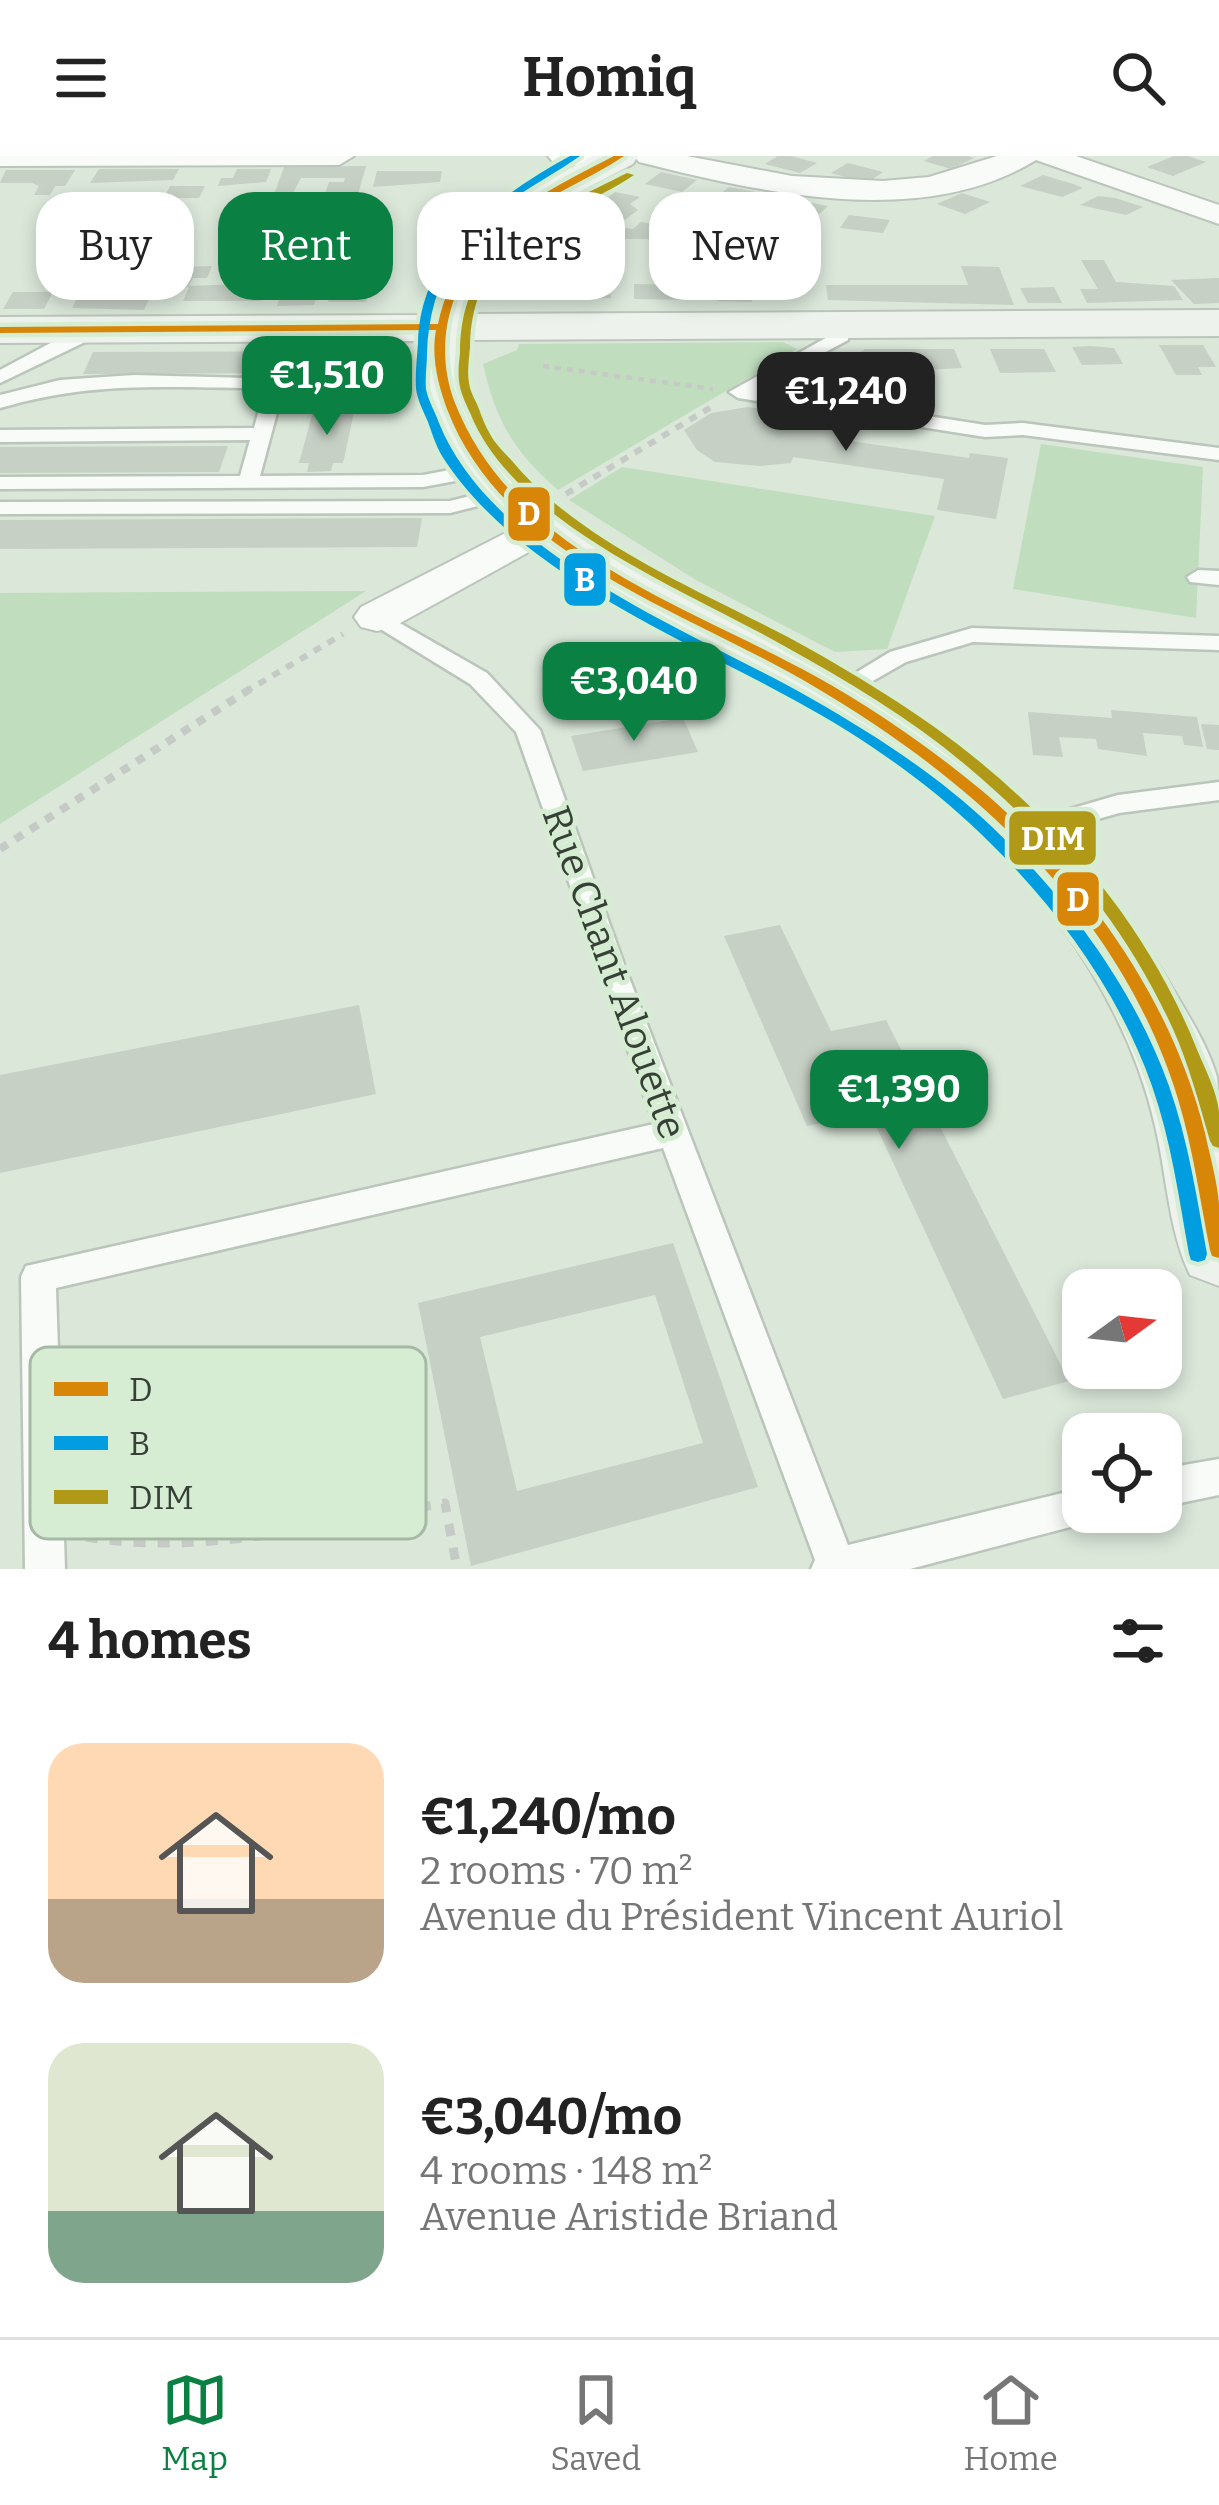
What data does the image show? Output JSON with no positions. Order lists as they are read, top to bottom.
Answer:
{
  "streets": {
    "lane": ["Rue Chant Alouette"]
  },
  "lines": ["transit line D", "transit line B", "transit line DIM"],
  "legend": ["D", "B", "DIM"],
  "north": "right",
  "page": {
    "header": "Homiq",
    "chip": [
      "Buy",
      "Rent",
      "Filters",
      "New"
    ],
    "price": [
      "€1,510",
      "€1,240",
      "€3,040",
      "€1,390"
    ],
    "heading": "4 homes",
    "list": [
      {
        "name": "€1,240/mo",
        "note": "2 rooms · 70 m² · Avenue du Président Vincent Auriol"
      },
      {
        "name": "€3,040/mo",
        "note": "4 rooms · 148 m² · Avenue Aristide Briand"
      }
    ],
    "tabs": ["Map", "Saved", "Home"]
  }
}
